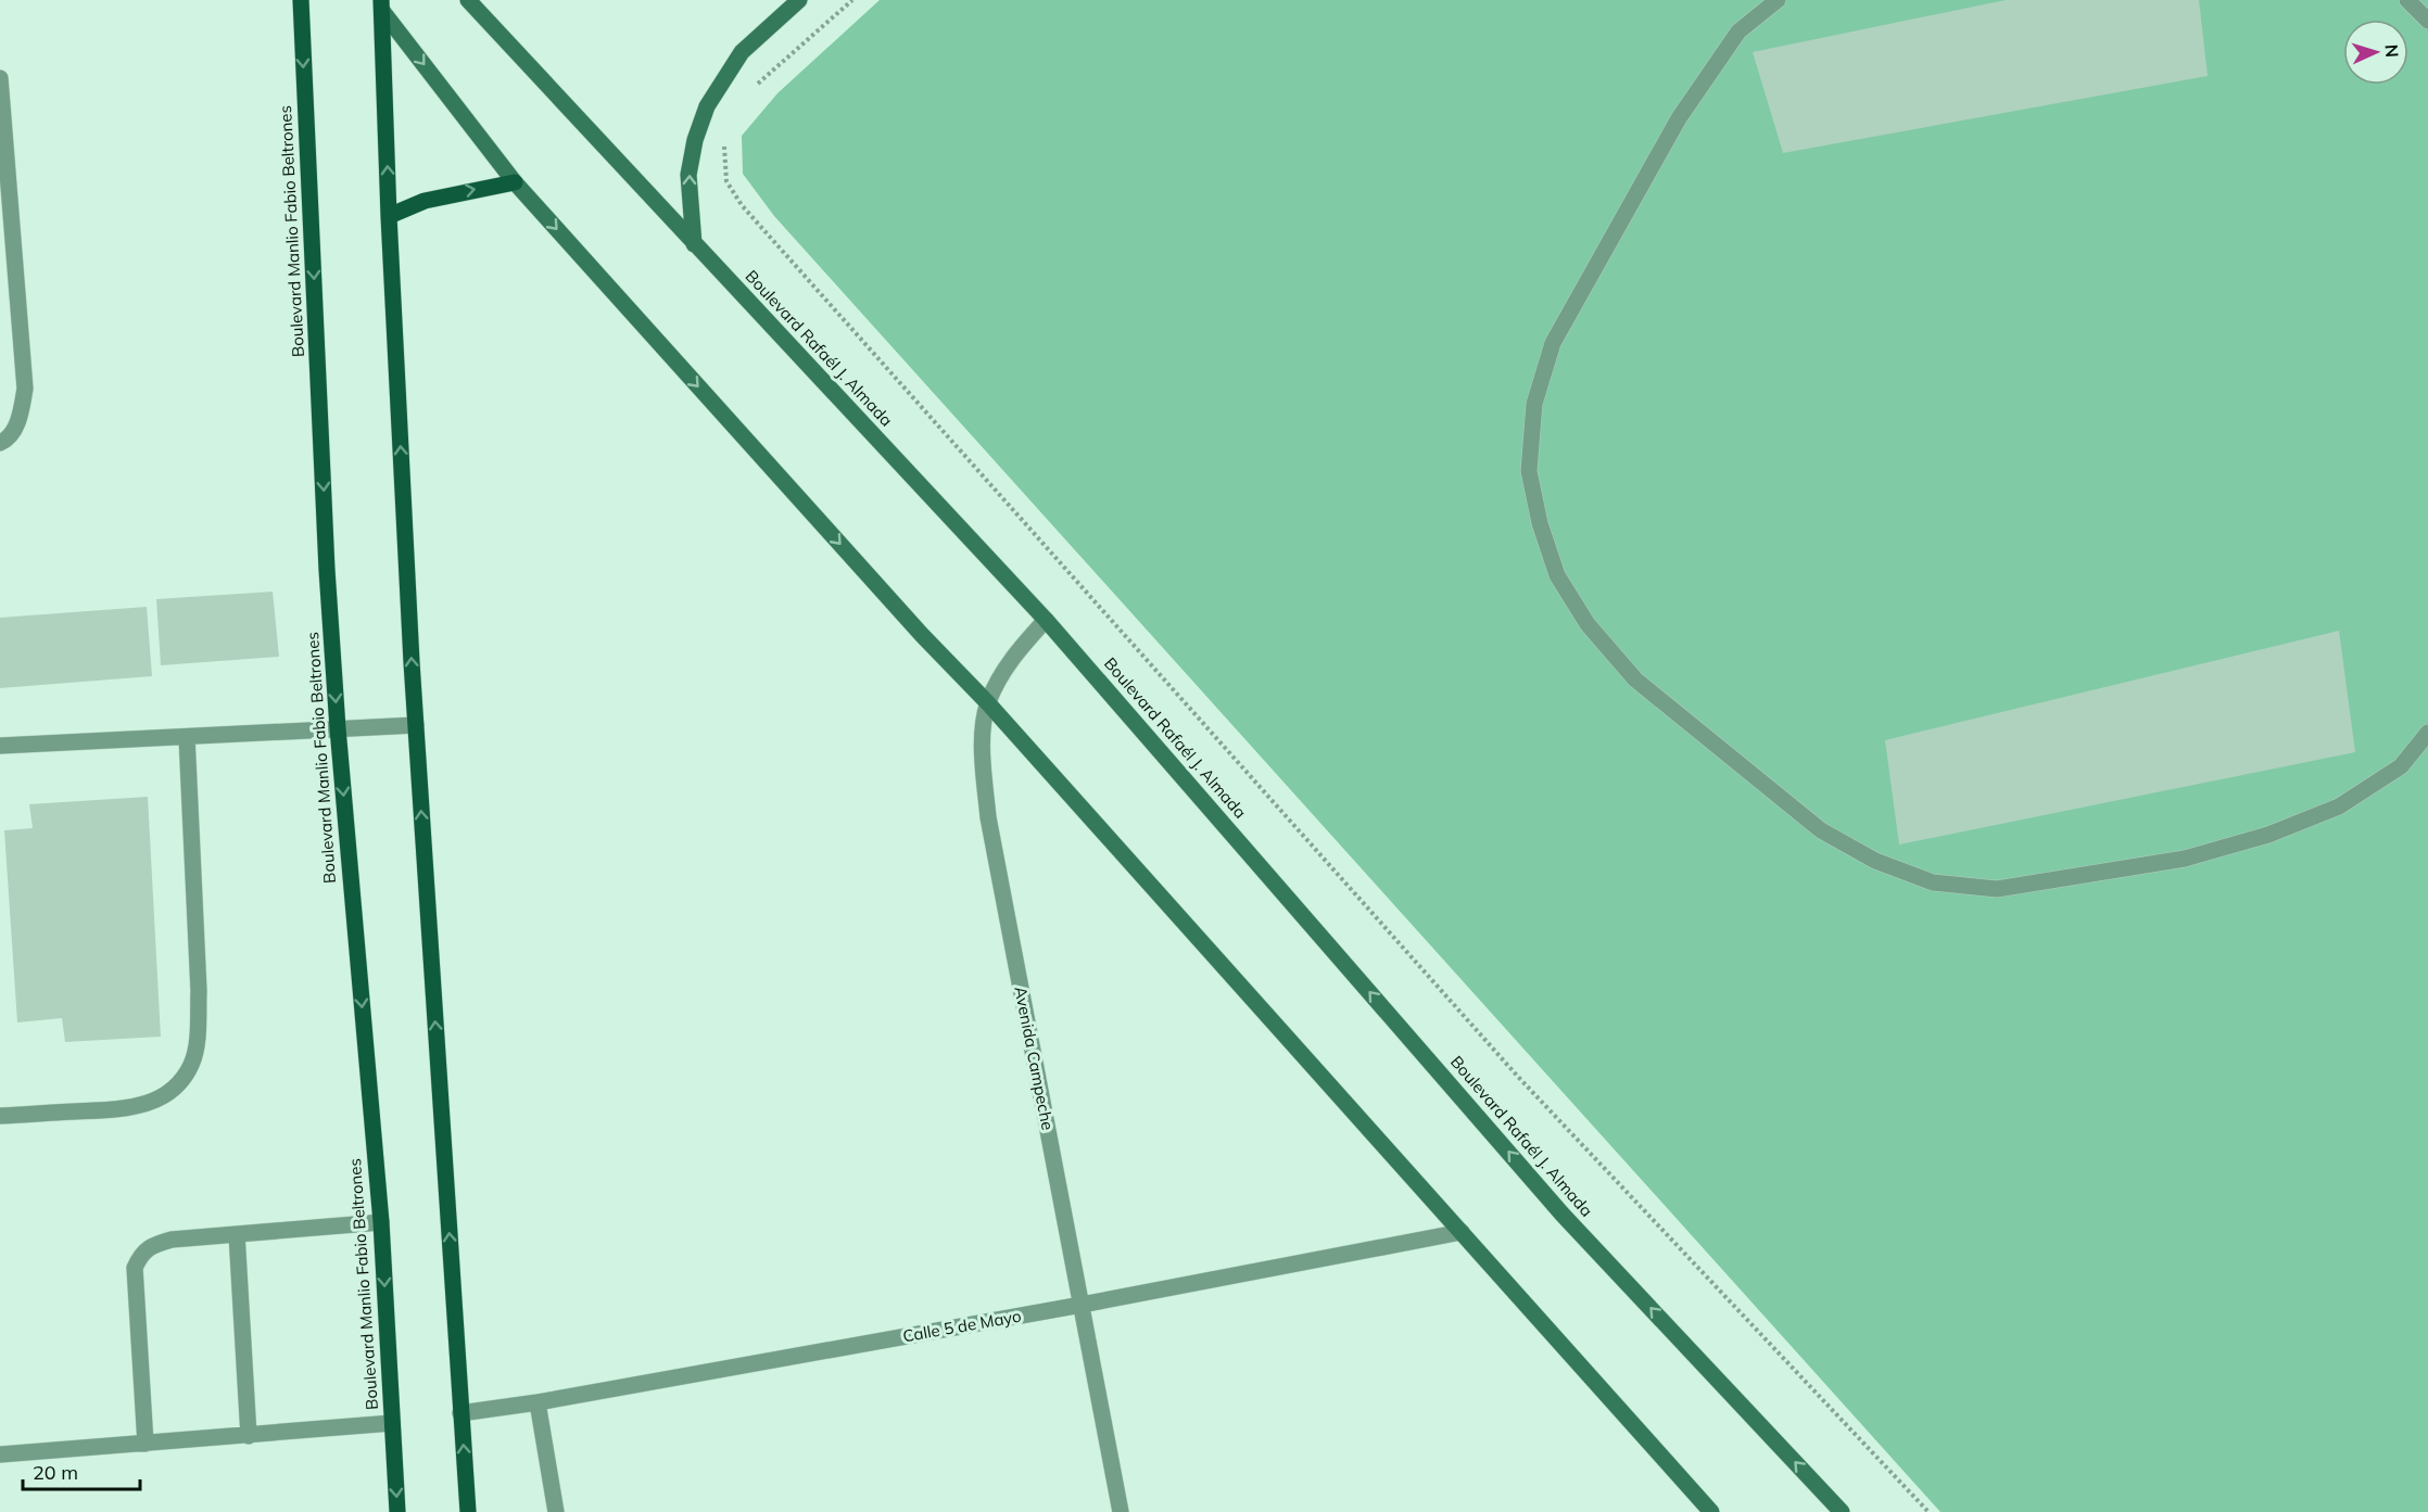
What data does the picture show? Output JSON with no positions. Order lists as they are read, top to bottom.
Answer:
{
  "streets": {
    "main road": ["Boulevard Manlio Fabio Beltrones", "Boulevard Rafaél J. Almada"],
    "street": ["Avenida Campeche", "Calle 5 de Mayo"]
  },
  "crossings": [
    ["Boulevard Rafaél J. Almada", "Avenida Campeche"],
    ["Avenida Campeche", "Calle 5 de Mayo"]
  ],
  "scale_bar": "20 m",
  "north": "right"
}
